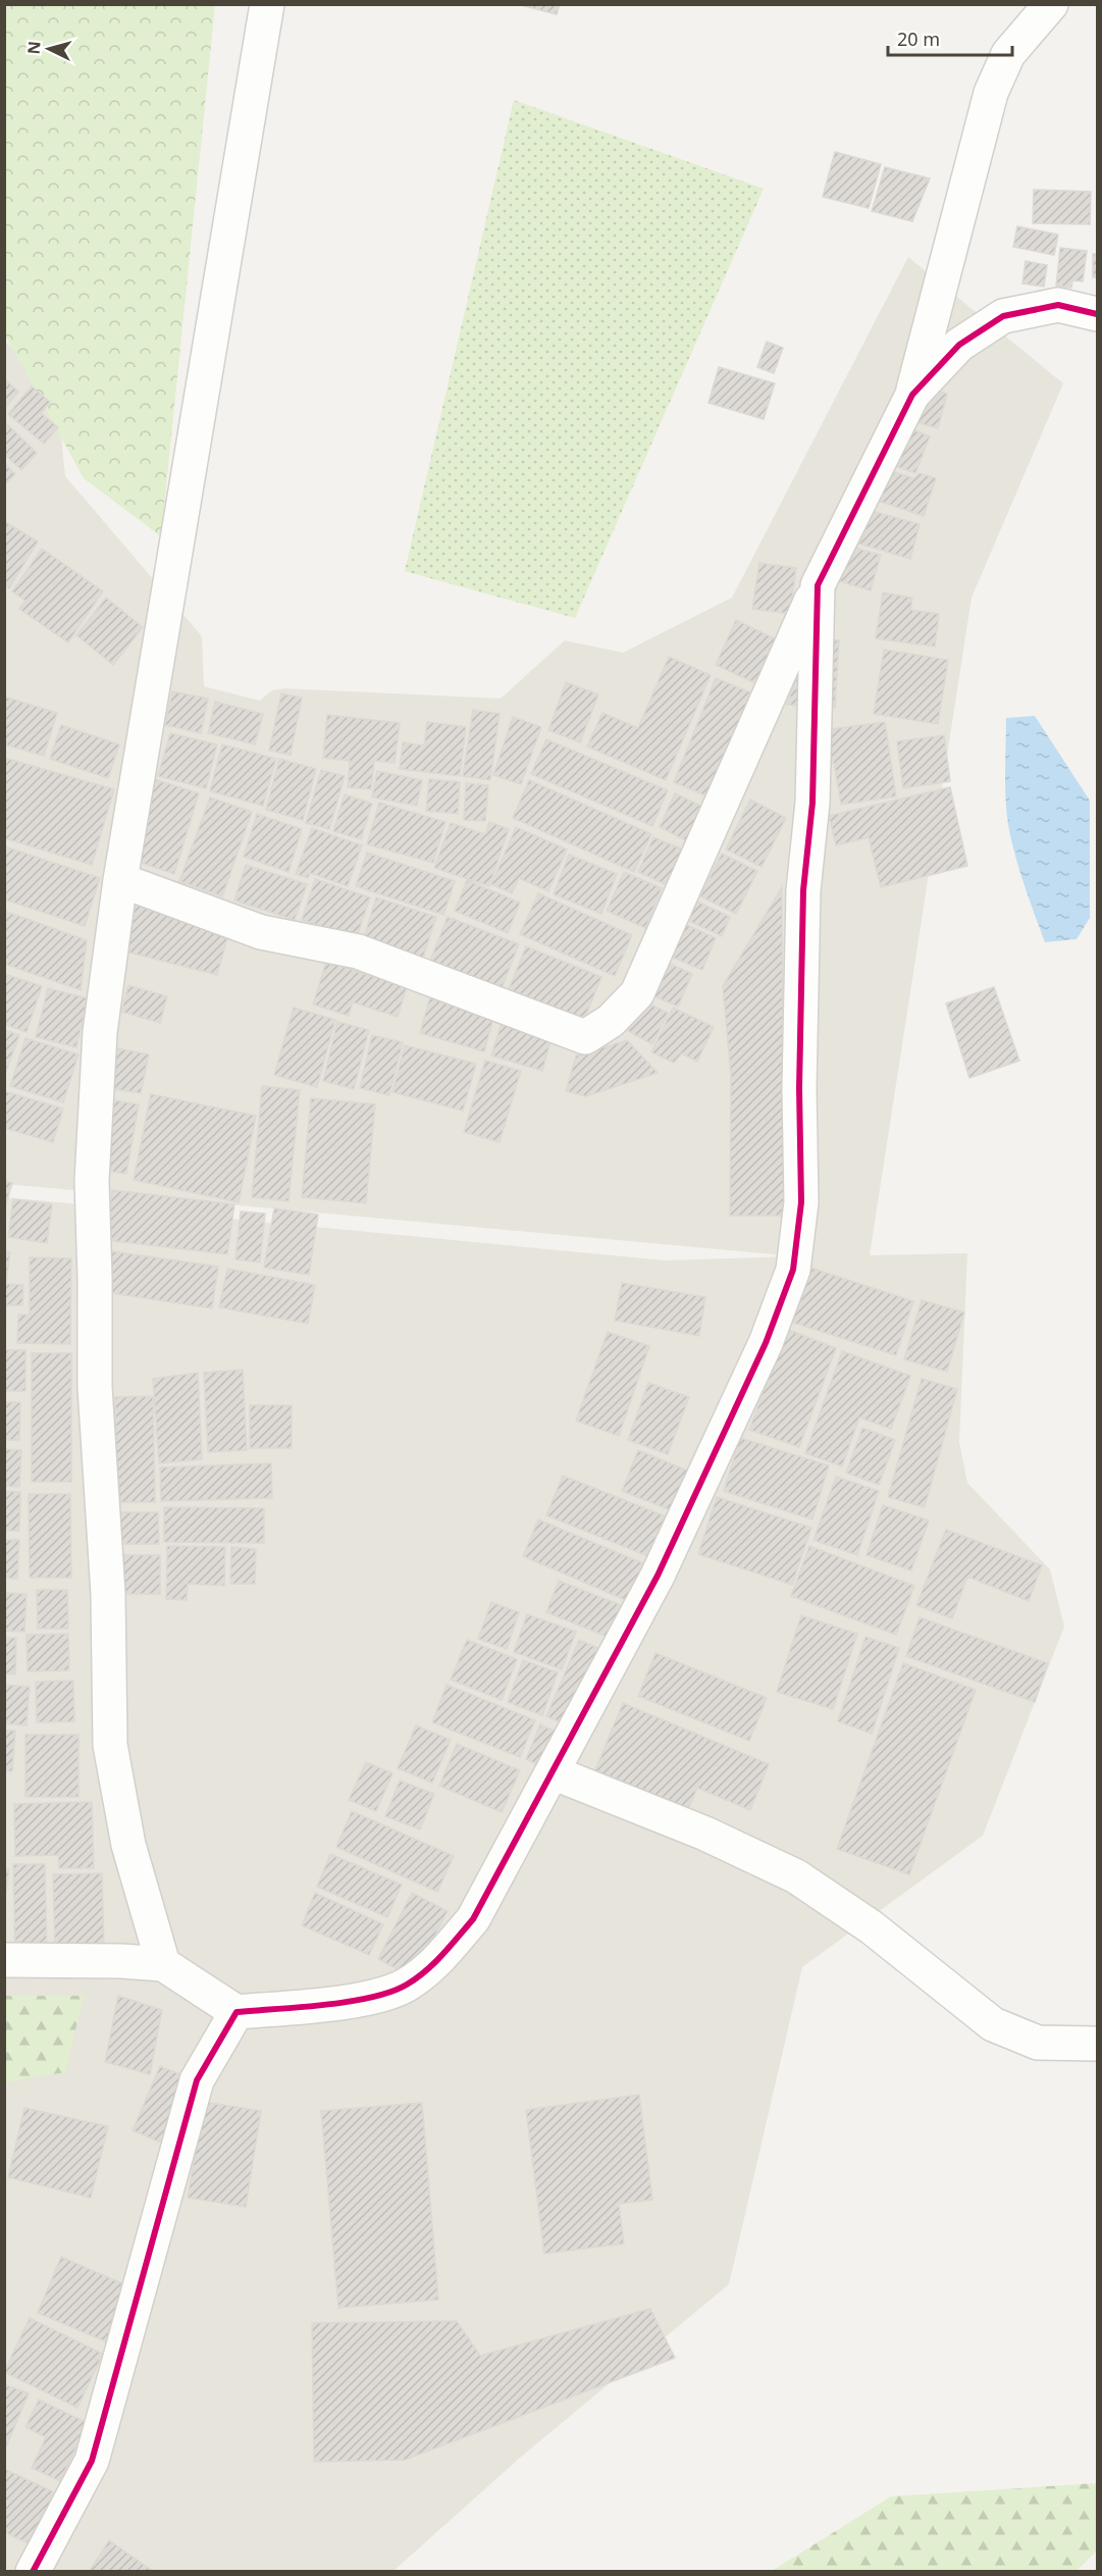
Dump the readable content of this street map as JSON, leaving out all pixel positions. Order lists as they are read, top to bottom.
{
  "scale_bar": "20 m",
  "north": "left"
}
